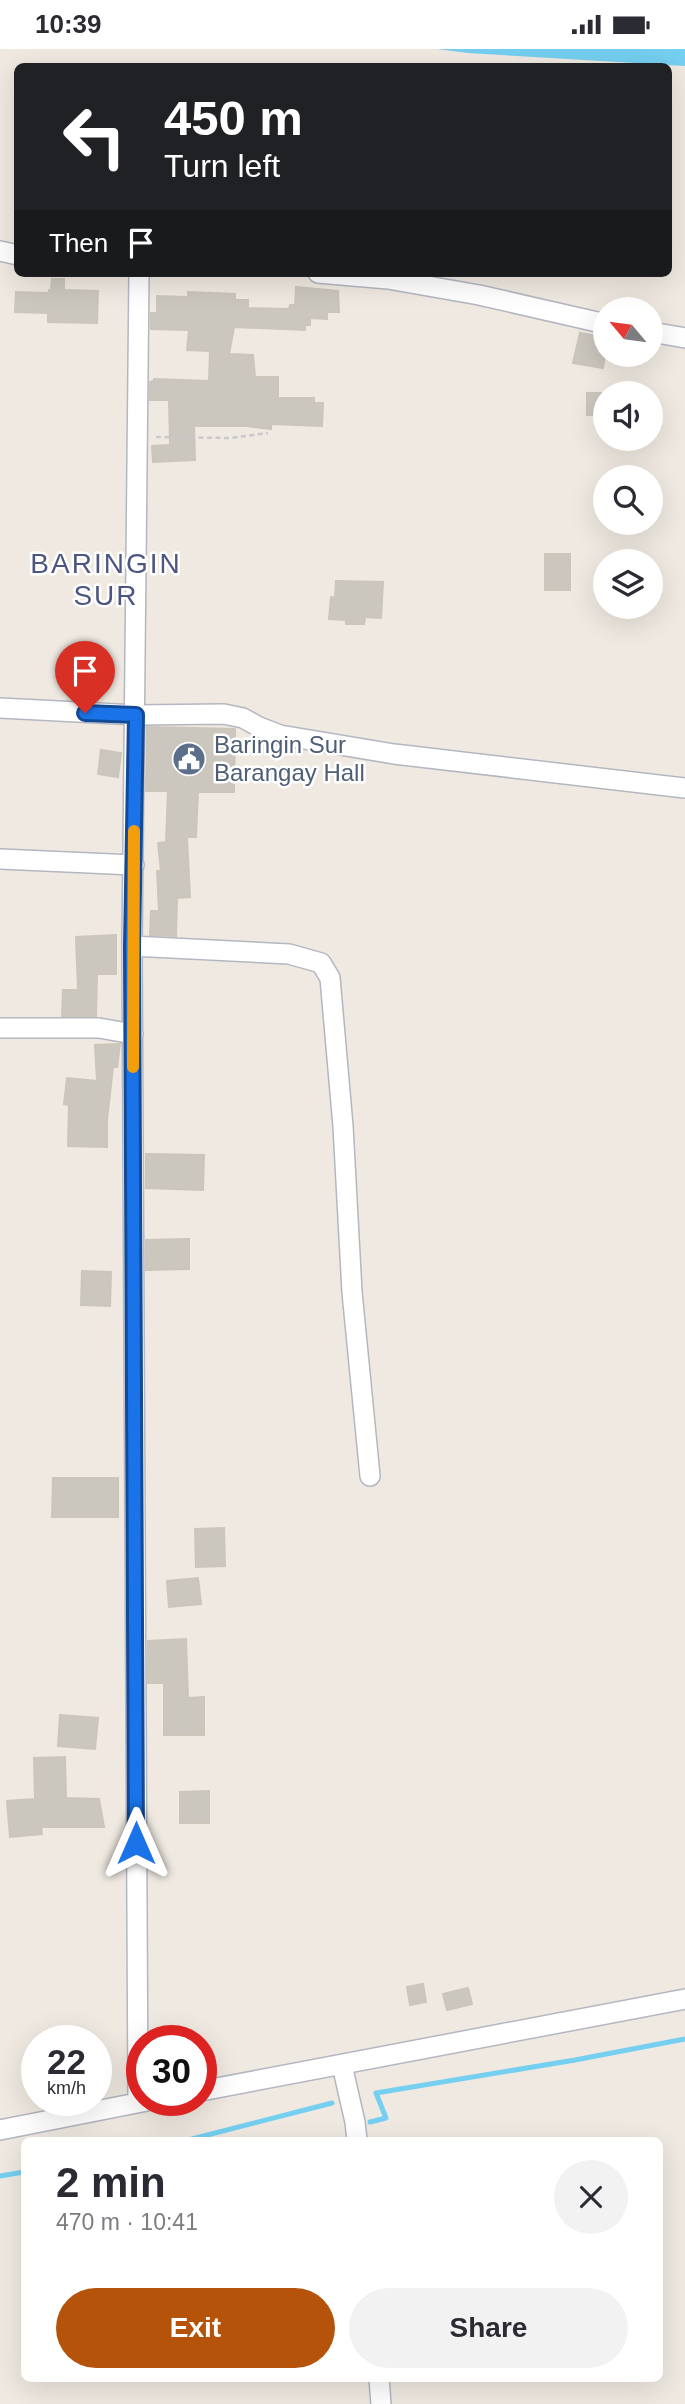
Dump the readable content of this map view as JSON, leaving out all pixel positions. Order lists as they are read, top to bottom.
{
  "districts": ["BARINGIN SUR"],
  "places": {
    "public building": ["Baringin Sur Barangay Hall"]
  },
  "north": "top left",
  "page": {
    "status": "10:39",
    "turn": ["450 m", "Turn left"],
    "then": "Then",
    "speed": "22 km/h",
    "limit": "30",
    "heading": ["2 min", "470 m · 10:41"],
    "buttons": ["Exit", "Share"]
  }
}
